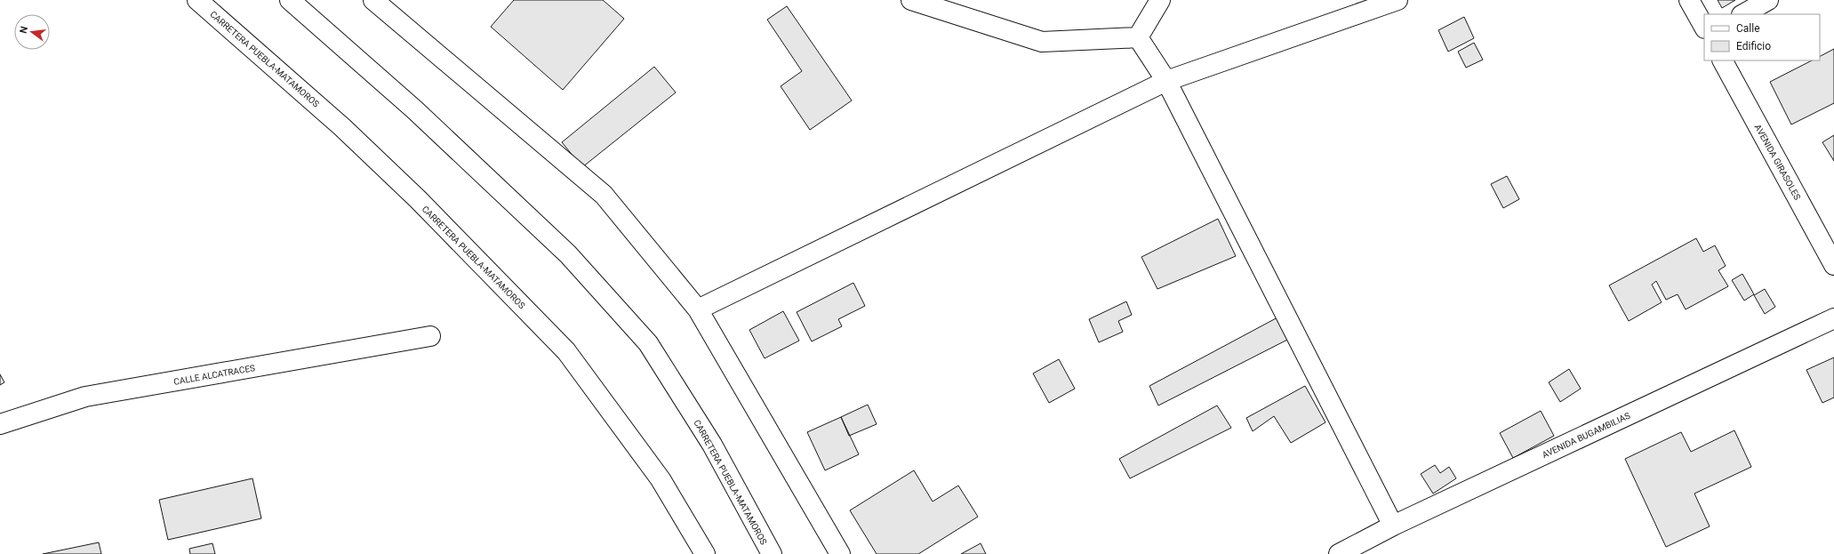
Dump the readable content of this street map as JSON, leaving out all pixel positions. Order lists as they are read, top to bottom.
{
  "streets": {
    "street": [
      "CARRETERA PUEBLA-MATAMOROS",
      "AVENIDA GIRASOLES",
      "CALLE ALCATRACES",
      "AVENIDA BUGAMBILIAS"
    ]
  },
  "legend": ["Calle", "Edificio"],
  "north": "left"
}
